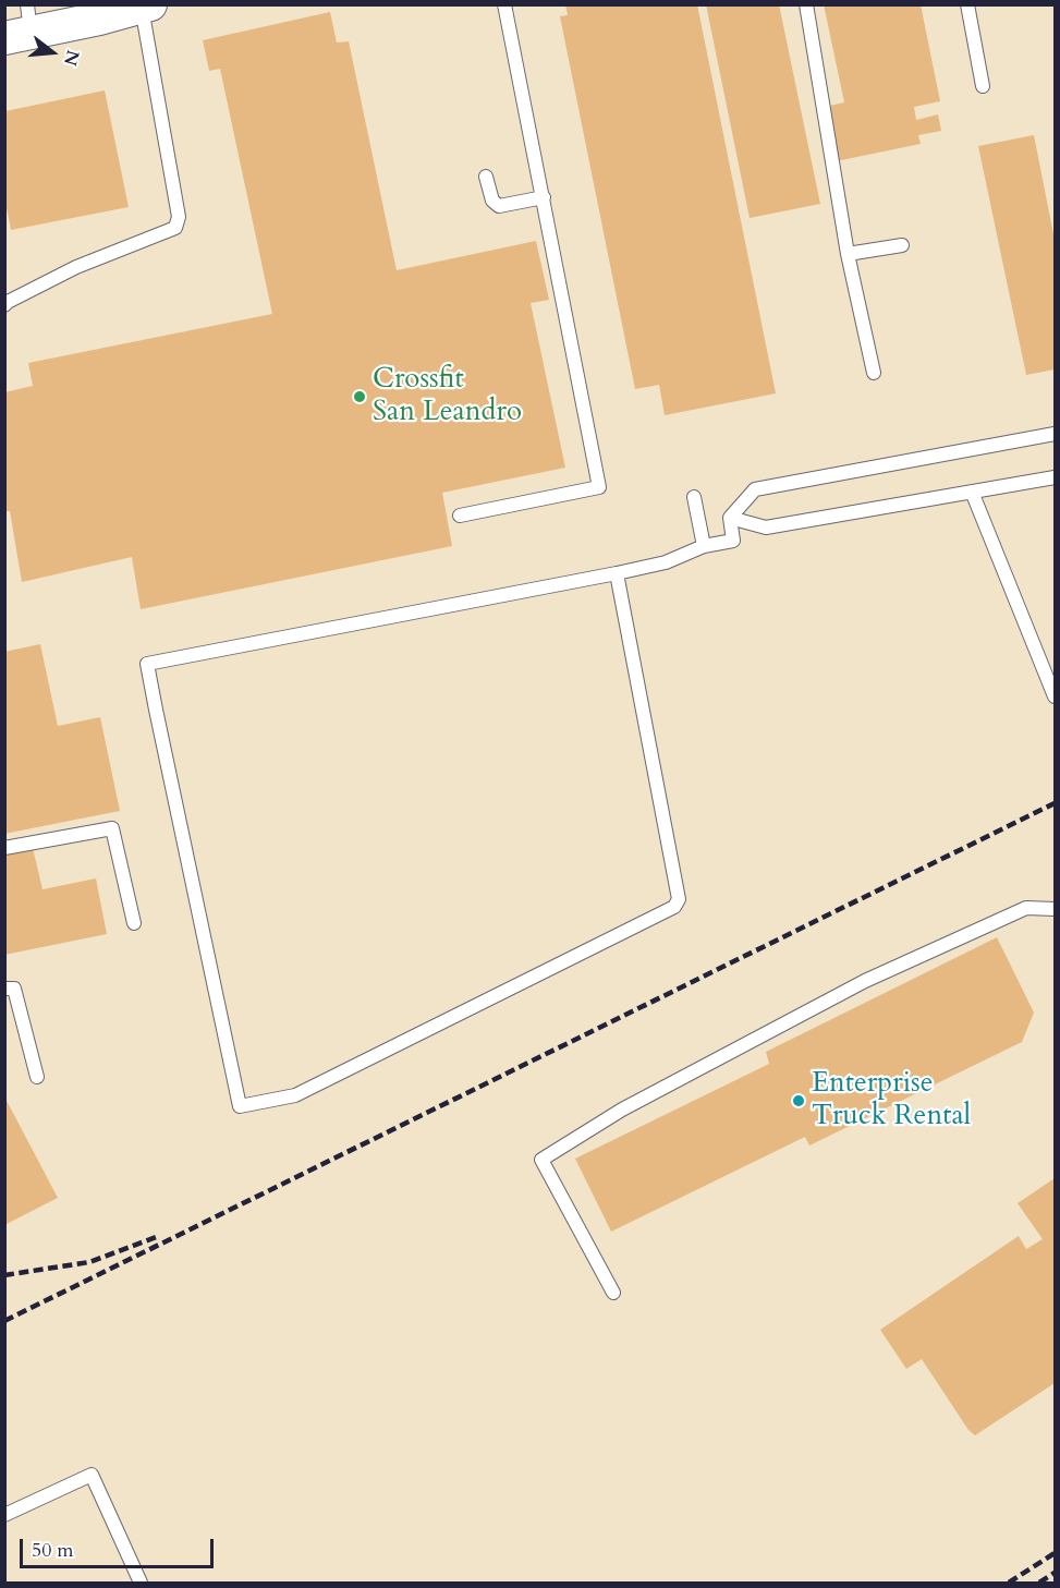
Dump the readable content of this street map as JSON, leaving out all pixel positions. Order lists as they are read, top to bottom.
{
  "places": ["Crossfit San Leandro", "Enterprise Truck Rental"],
  "scale_bar": "50 m",
  "north": "right"
}
